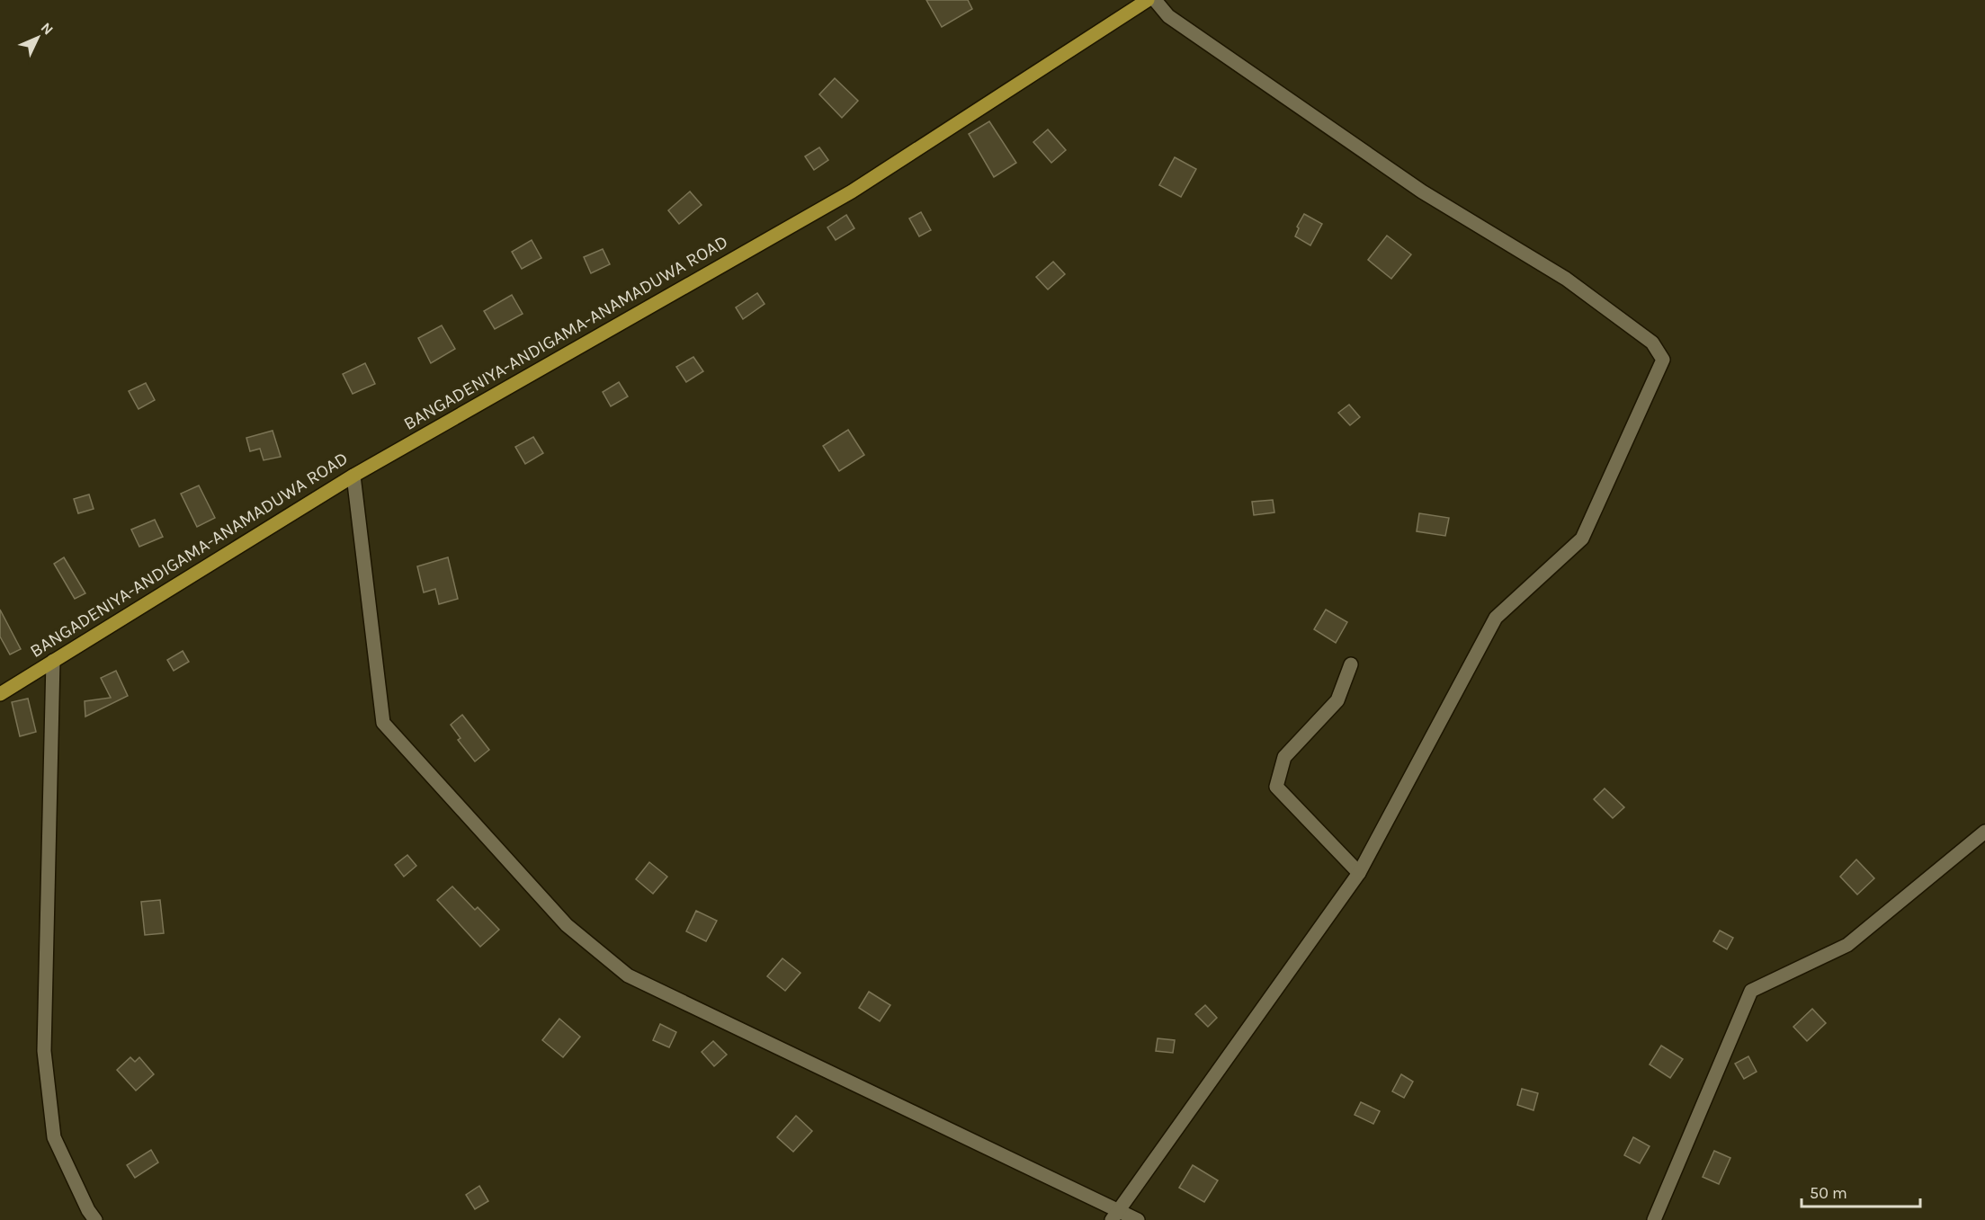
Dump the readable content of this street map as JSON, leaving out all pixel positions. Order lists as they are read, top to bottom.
{
  "streets": {
    "main road": ["BANGADENIYA-ANDIGAMA-ANAMADUWA ROAD"]
  },
  "scale_bar": "50 m",
  "north": "top right"
}
